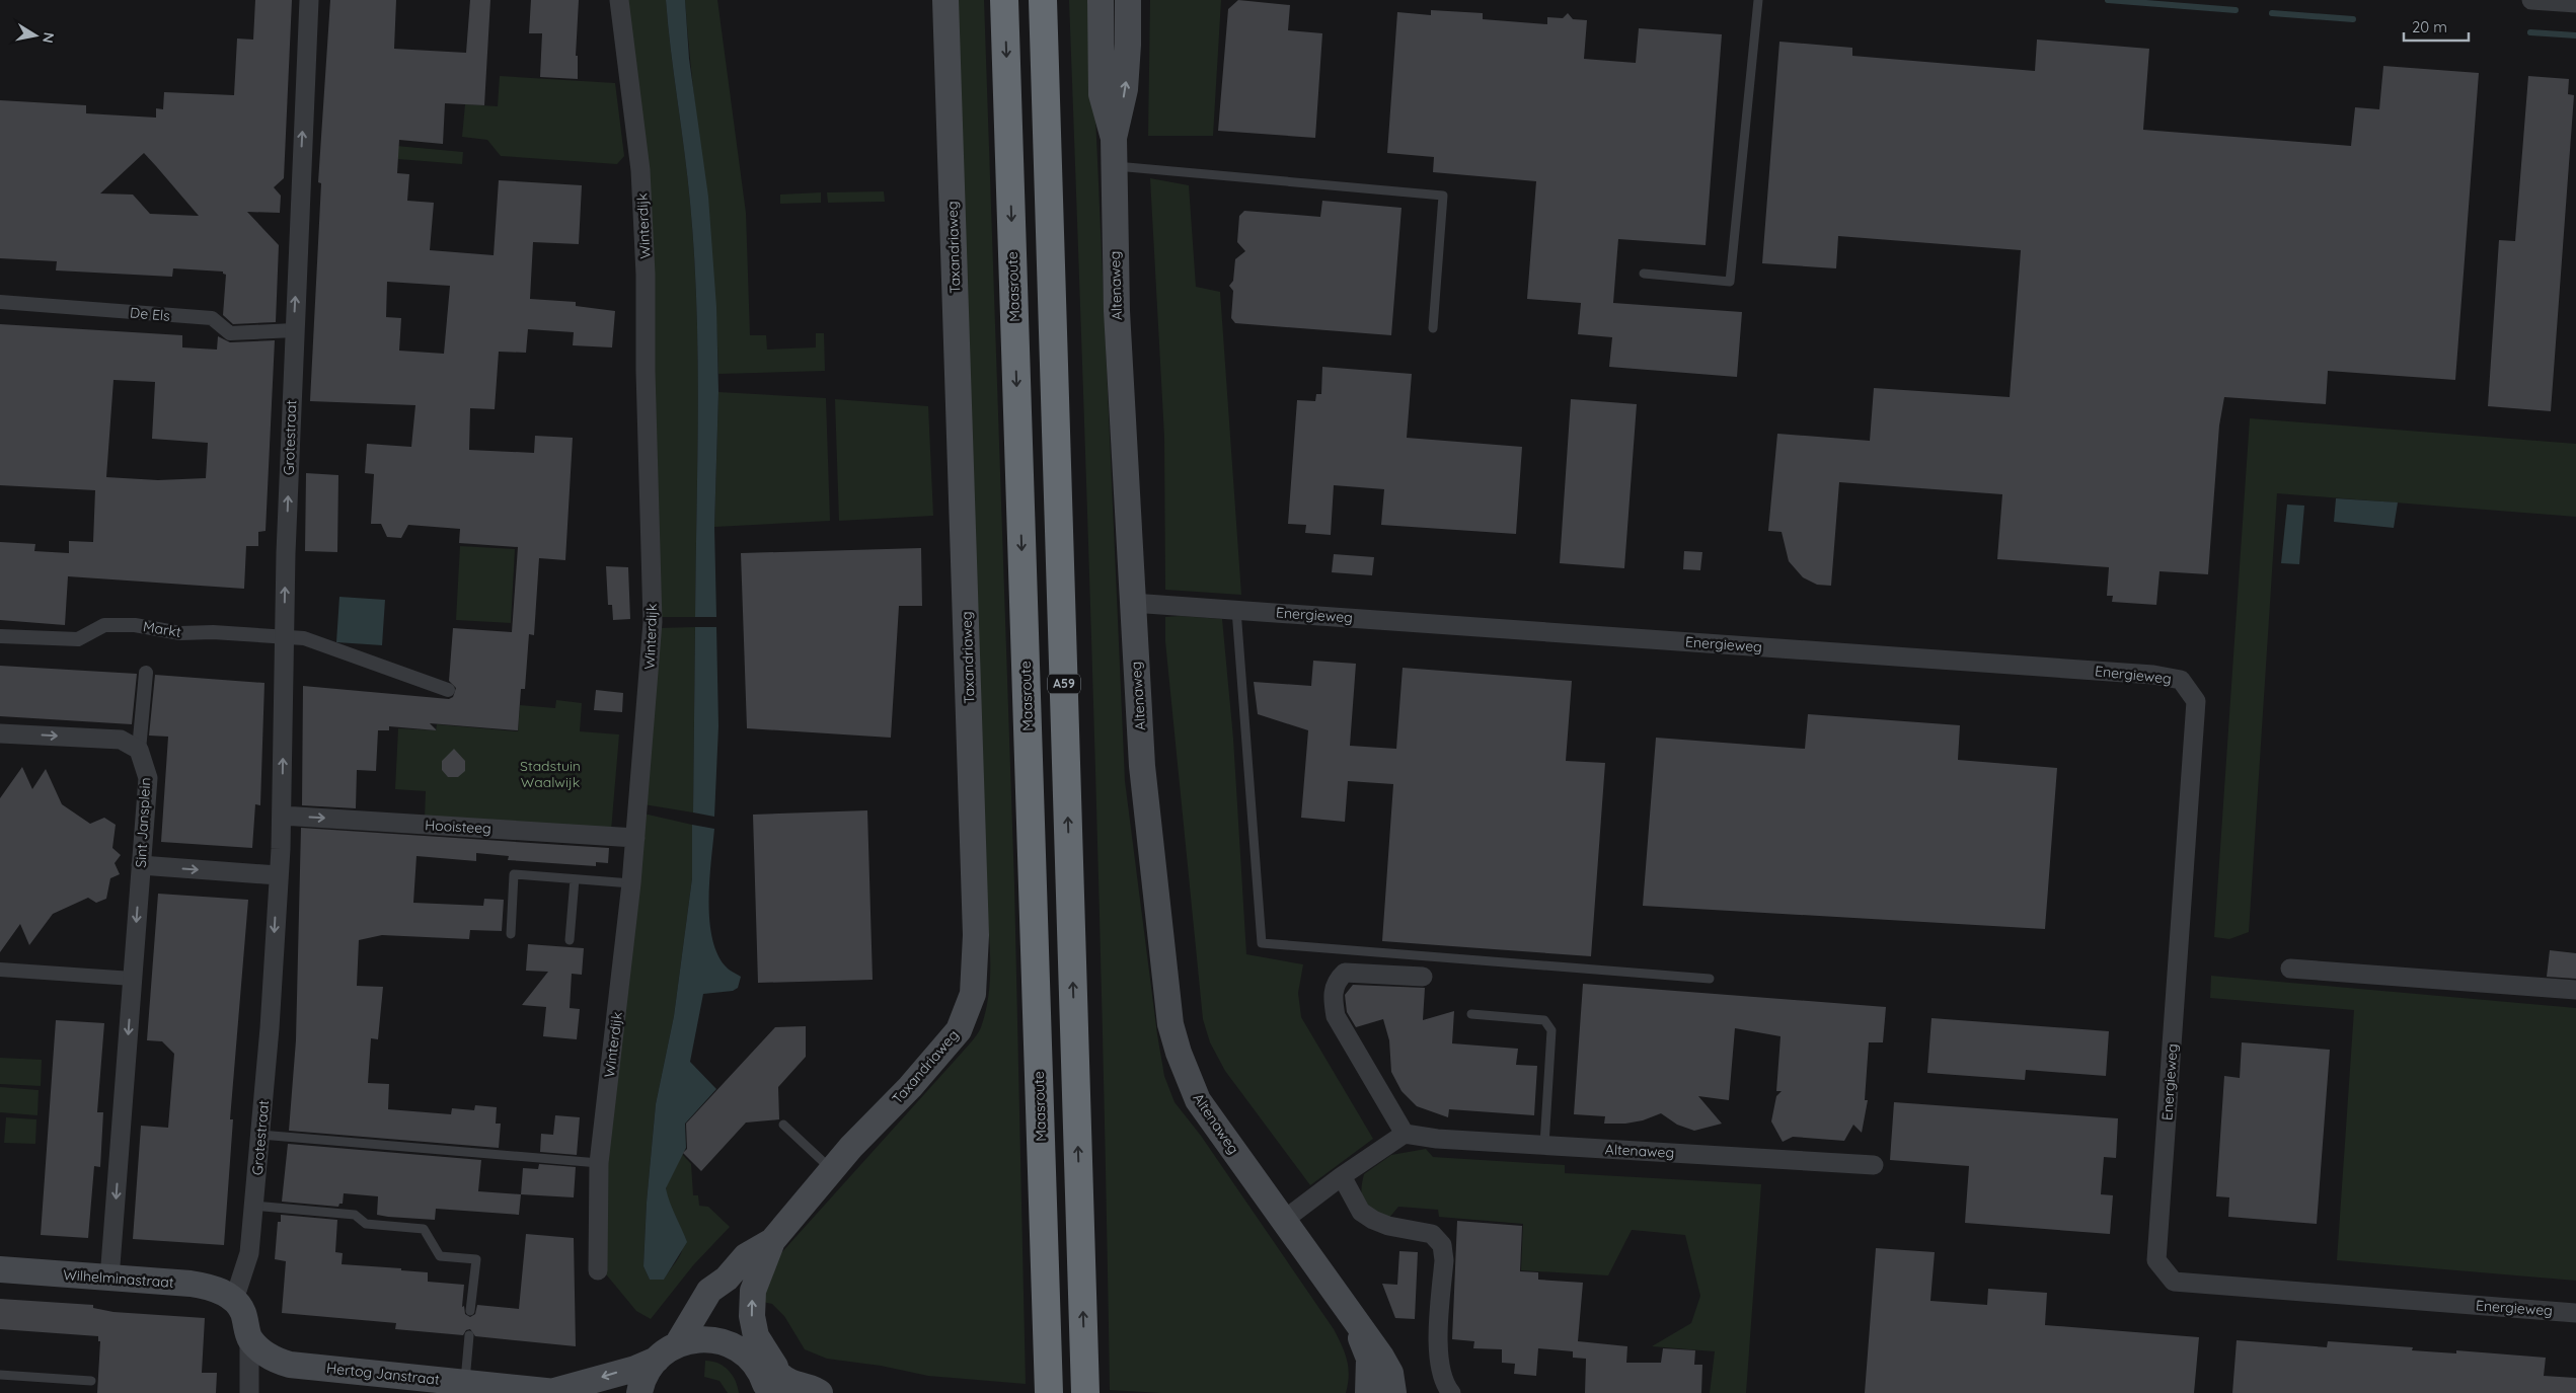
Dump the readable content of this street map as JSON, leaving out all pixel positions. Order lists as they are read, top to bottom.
{
  "streets": {
    "highway": ["Maasroute", "A59"],
    "main road": [
      "Taxandriaweg",
      "Altenaweg",
      "Wilhelminastraat",
      "Hertog Janstraat"
    ],
    "street": [
      "Winterdijk",
      "De Els",
      "Grotestraat",
      "Energieweg",
      "Markt",
      "Sint Jansplein",
      "Hooisteeg"
    ]
  },
  "crossings": [
    ["Winterdijk", "Hooisteeg"],
    ["Altenaweg", "Energieweg"],
    ["De Els", "Grotestraat"],
    ["Grotestraat", "Markt"],
    ["Grotestraat", "Hooisteeg"],
    ["Grotestraat", "Wilhelminastraat"],
    ["Sint Jansplein", "Wilhelminastraat"]
  ],
  "one_way": ["Sint Jansplein", "Hooisteeg"],
  "parks": ["Stadstuin Waalwijk"],
  "scale_bar": "20 m",
  "north": "right"
}
